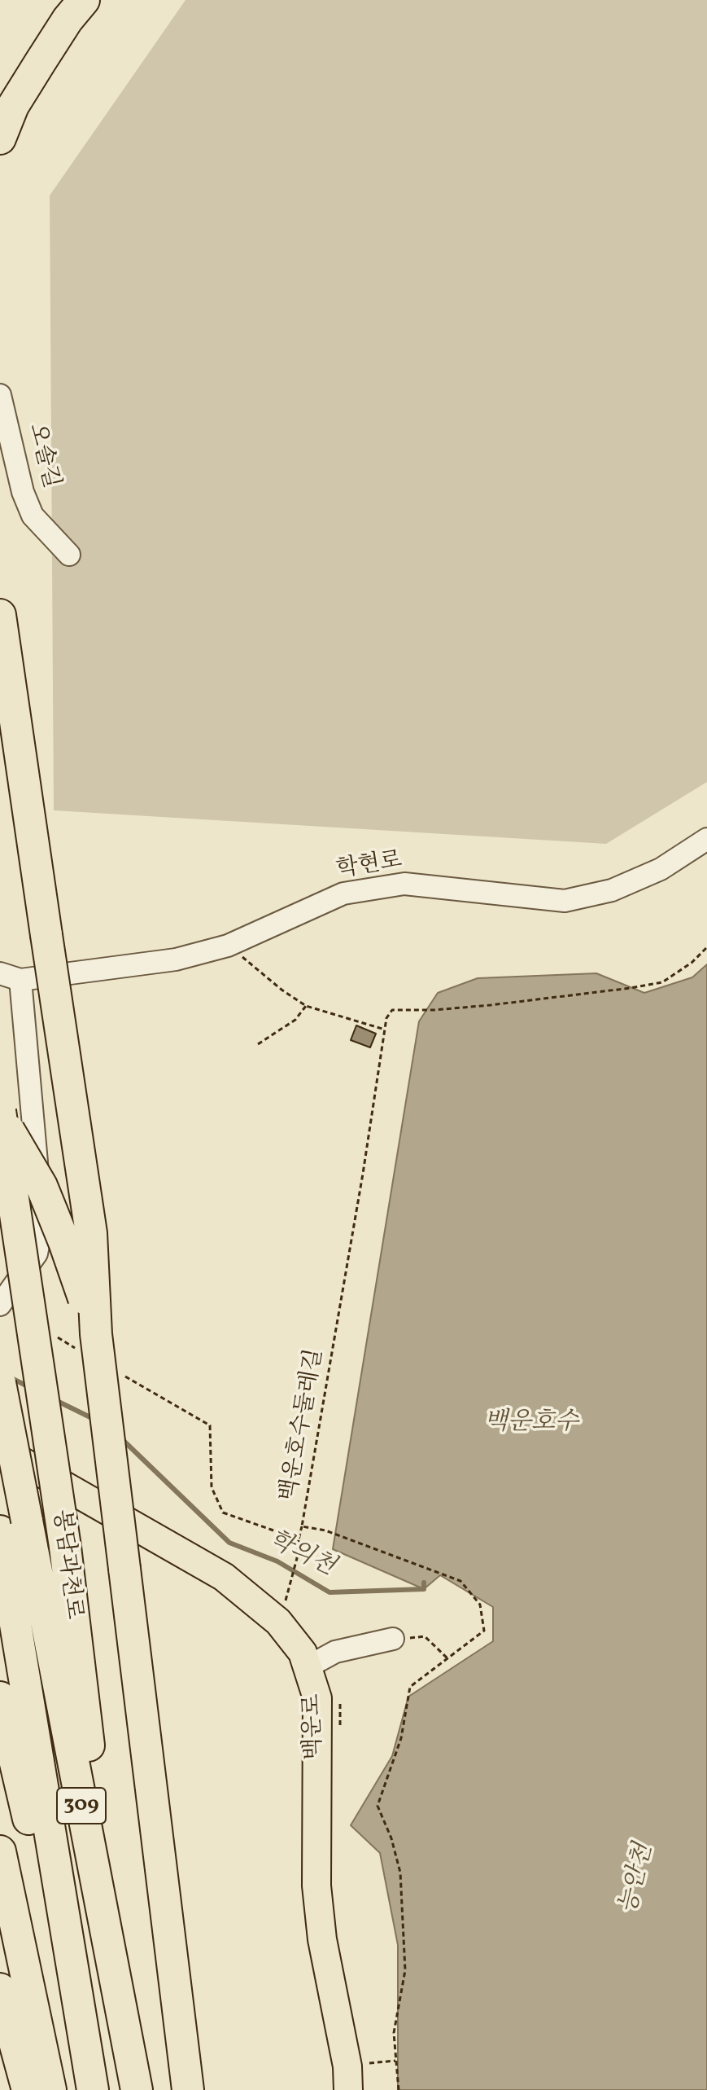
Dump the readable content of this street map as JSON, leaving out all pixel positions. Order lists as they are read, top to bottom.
{
  "streets": {
    "highway": ["봉담과천로", "309"],
    "main road": ["백운로"],
    "street": ["오솔길", "학현로"],
    "path": ["백운호수둘레길"]
  },
  "water": ["백운호수", "학의천", "능안천"]
}
